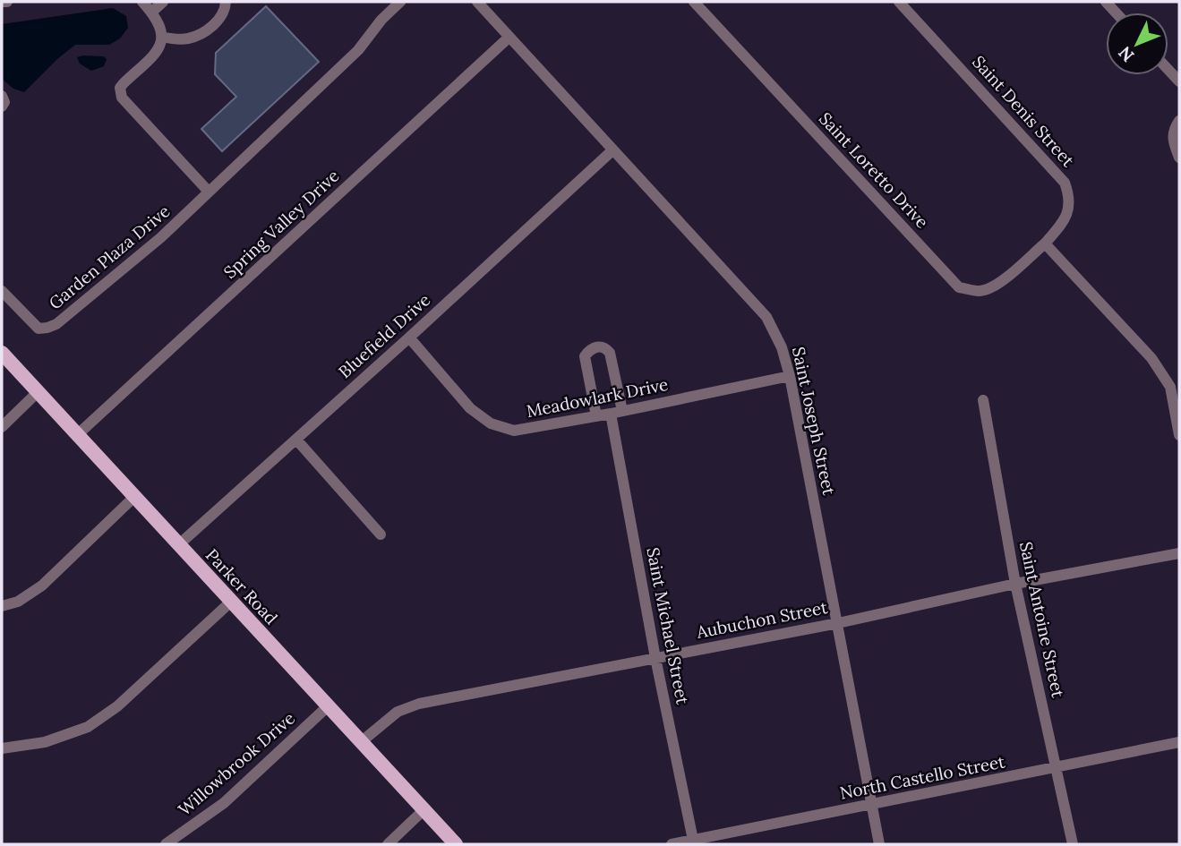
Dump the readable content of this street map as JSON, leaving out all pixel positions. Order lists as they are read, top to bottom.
{
  "streets": {
    "main road": ["Parker Road"],
    "street": [
      "Saint Denis Street",
      "Saint Loretto Drive",
      "Spring Valley Drive",
      "Garden Plaza Drive",
      "Bluefield Drive",
      "Meadowlark Drive",
      "Saint Joseph Street",
      "Aubuchon Street",
      "Saint Antoine Street",
      "Saint Michael Street",
      "Willowbrook Drive",
      "North Castello Street"
    ]
  },
  "crossings": [
    ["Saint Denis Street", "Saint Loretto Drive"],
    ["Spring Valley Drive", "Saint Joseph Street"],
    ["Spring Valley Drive", "Parker Road"],
    ["Bluefield Drive", "Meadowlark Drive"],
    ["Bluefield Drive", "Saint Joseph Street"],
    ["Bluefield Drive", "Parker Road"],
    ["Meadowlark Drive", "Saint Joseph Street"],
    ["Meadowlark Drive", "Saint Michael Street"],
    ["Saint Joseph Street", "Aubuchon Street"],
    ["Saint Joseph Street", "North Castello Street"],
    ["Parker Road", "Aubuchon Street"],
    ["Parker Road", "Willowbrook Drive"],
    ["Aubuchon Street", "Saint Antoine Street"],
    ["Aubuchon Street", "Saint Michael Street"],
    ["Saint Antoine Street", "North Castello Street"],
    ["Saint Michael Street", "North Castello Street"]
  ],
  "north": "bottom left"
}
